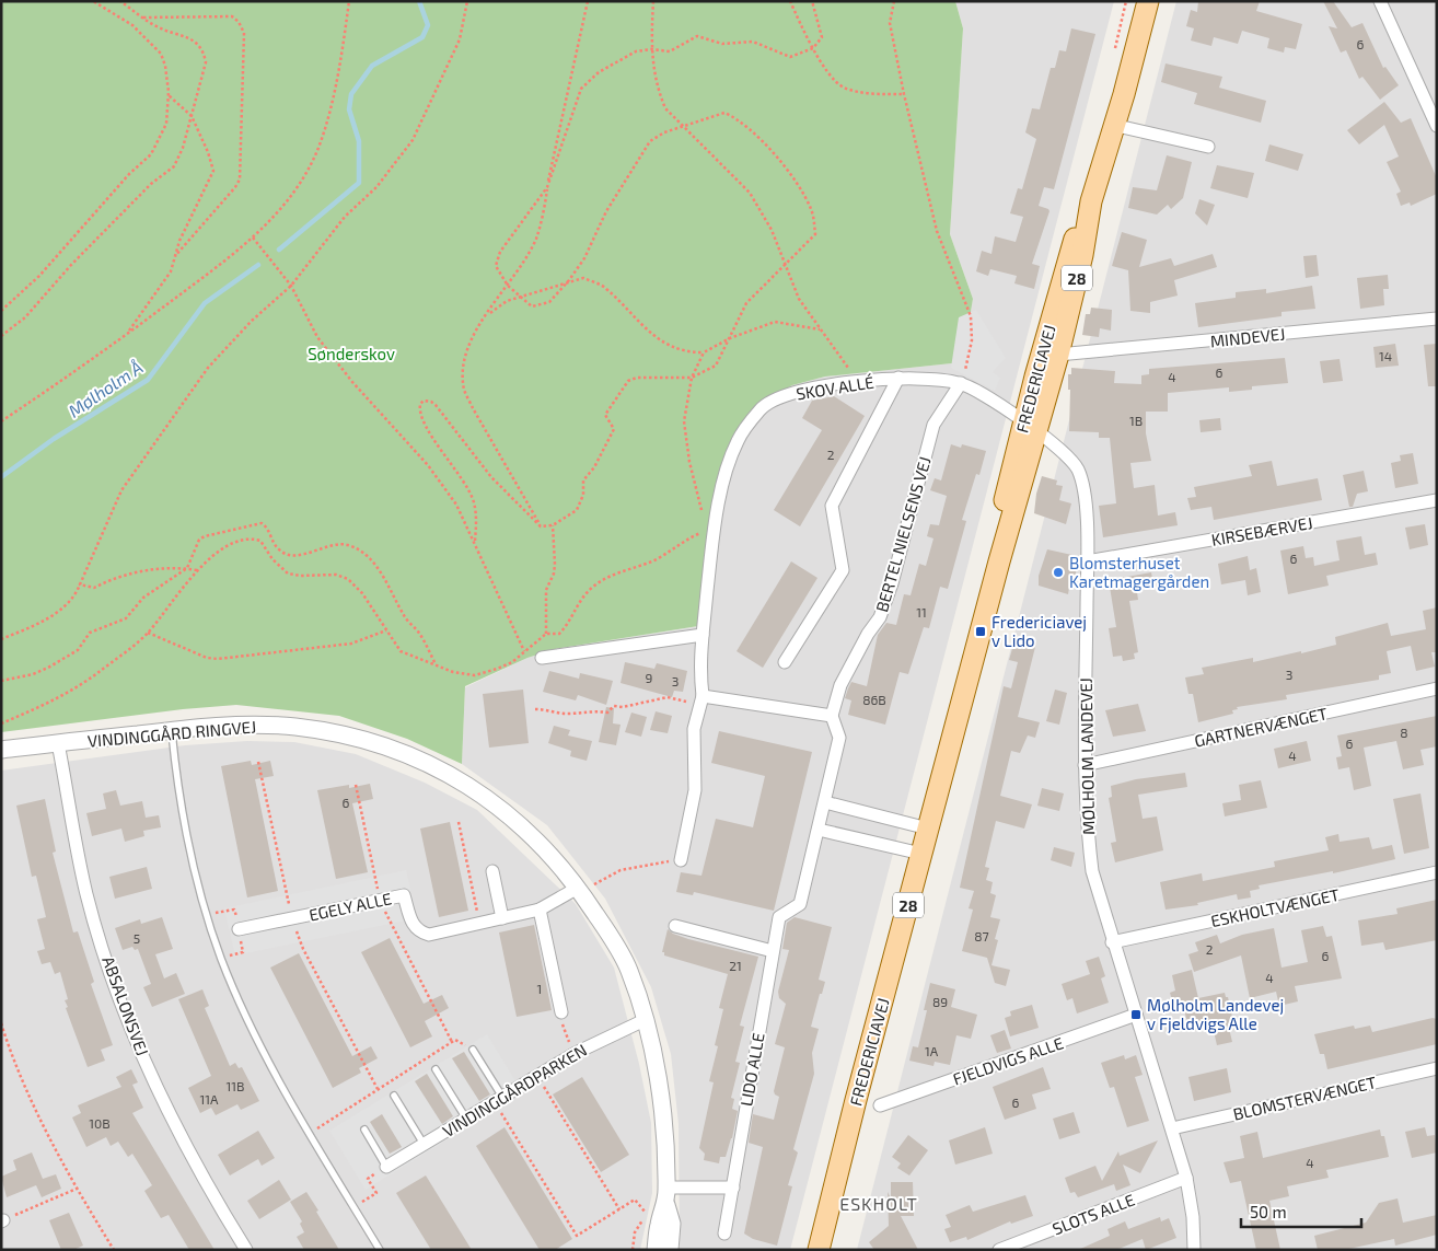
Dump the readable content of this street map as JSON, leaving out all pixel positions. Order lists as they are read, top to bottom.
{
  "streets": {
    "main road": ["28", "FREDERICIAVEJ"],
    "street": [
      "MINDEVEJ",
      "SKOV ALLÉ",
      "KIRSEBÆRVEJ",
      "BERTEL NIELSENS VEJ",
      "GARTNERVÆNGET",
      "VINDINGGÅRD RINGVEJ",
      "MØLHOLM LANDEVEJ",
      "EGELY ALLE",
      "ESKHOLTVÆNGET",
      "ABSALONSVEJ",
      "FJELDVIGS ALLE",
      "LIDO ALLE",
      "VINDINGGÅRDPARKEN",
      "BLOMSTERVÆNGET",
      "SLOTS ALLE"
    ]
  },
  "crossings": [
    ["MINDEVEJ", "FREDERICIAVEJ"],
    ["FREDERICIAVEJ", "SKOV ALLÉ"],
    ["FREDERICIAVEJ", "MØLHOLM LANDEVEJ"],
    ["SKOV ALLÉ", "BERTEL NIELSENS VEJ"],
    ["SKOV ALLÉ", "MØLHOLM LANDEVEJ"],
    ["KIRSEBÆRVEJ", "MØLHOLM LANDEVEJ"],
    ["GARTNERVÆNGET", "MØLHOLM LANDEVEJ"],
    ["VINDINGGÅRD RINGVEJ", "EGELY ALLE"],
    ["VINDINGGÅRD RINGVEJ", "ABSALONSVEJ"],
    ["VINDINGGÅRD RINGVEJ", "VINDINGGÅRDPARKEN"],
    ["MØLHOLM LANDEVEJ", "ESKHOLTVÆNGET"],
    ["MØLHOLM LANDEVEJ", "FJELDVIGS ALLE"],
    ["MØLHOLM LANDEVEJ", "BLOMSTERVÆNGET"],
    ["MØLHOLM LANDEVEJ", "SLOTS ALLE"]
  ],
  "districts": ["ESKHOLT"],
  "water": ["Mølholm Å"],
  "parks": ["Sønderskov"],
  "places": {
    "other": ["Blomsterhuset Karetmagergården"],
    "transit": ["Fredericiavej v Lido", "Mølholm Landevej v Fjeldvigs Alle"]
  },
  "house_numbers": [
    "6",
    "14",
    "6",
    "4",
    "1B",
    "2",
    "6",
    "11",
    "3",
    "9",
    "3",
    "86B",
    "8",
    "6",
    "4",
    "6",
    "87",
    "5",
    "2",
    "6",
    "21",
    "4",
    "1",
    "89",
    "1A",
    "11B",
    "11A",
    "6",
    "10B",
    "4"
  ],
  "scale_bar": "50 m"
}
